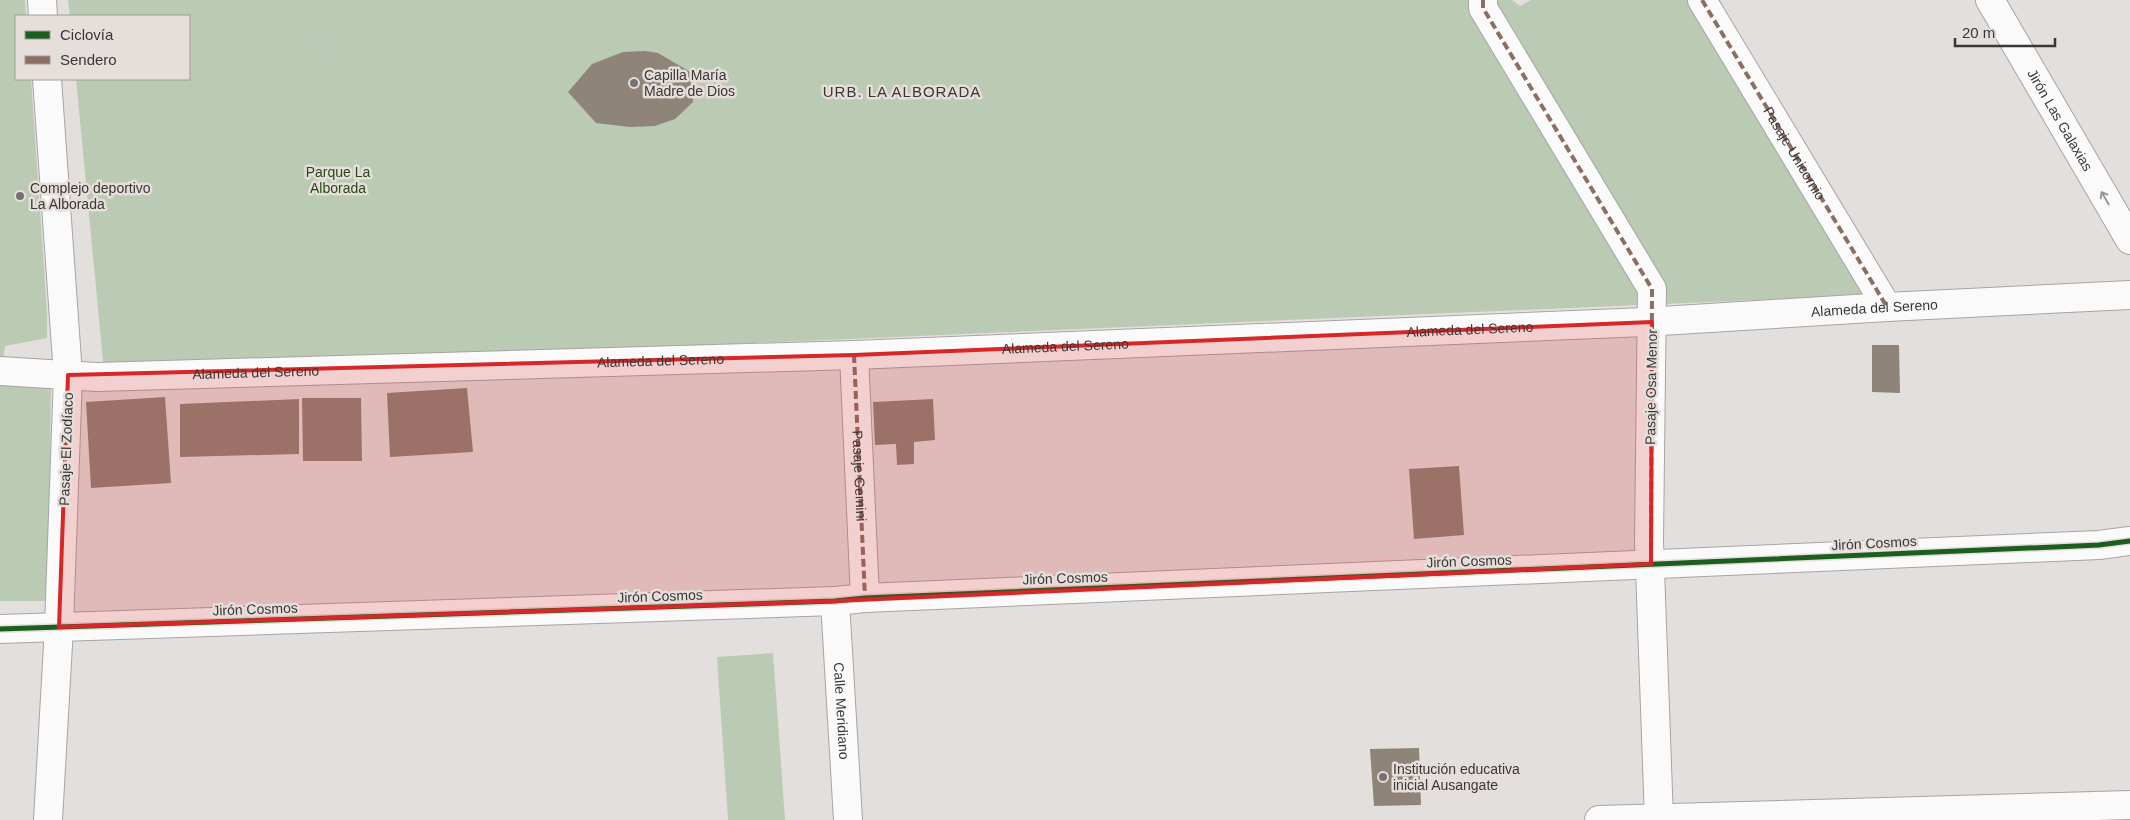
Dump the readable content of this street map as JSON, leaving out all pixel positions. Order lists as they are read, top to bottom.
{
  "streets": {
    "street": [
      "Jirón Las Galaxias",
      "Pasaje Unicornio",
      "Alameda del Sereno",
      "Pasaje Osa Menor",
      "Pasaje El Zodíaco",
      "Pasaje Gemini",
      "Jirón Cosmos",
      "Calle Meridiano"
    ]
  },
  "crossings": [
    ["Pasaje Unicornio", "Alameda del Sereno"],
    ["Alameda del Sereno", "Pasaje Osa Menor"],
    ["Alameda del Sereno", "Pasaje El Zodíaco"],
    ["Alameda del Sereno", "Pasaje Gemini"],
    ["Pasaje Osa Menor", "Jirón Cosmos"],
    ["Pasaje El Zodíaco", "Jirón Cosmos"],
    ["Pasaje Gemini", "Jirón Cosmos"],
    ["Jirón Cosmos", "Calle Meridiano"]
  ],
  "one_way": ["Jirón Las Galaxias"],
  "districts": ["URB. LA ALBORADA"],
  "parks": ["Parque La Alborada"],
  "places": ["Capilla María Madre de Dios", "Complejo deportivo La Alborada", "Institución educativa inicial Ausangate"],
  "legend": ["Ciclovía", "Sendero"],
  "scale_bar": "20 m"
}
